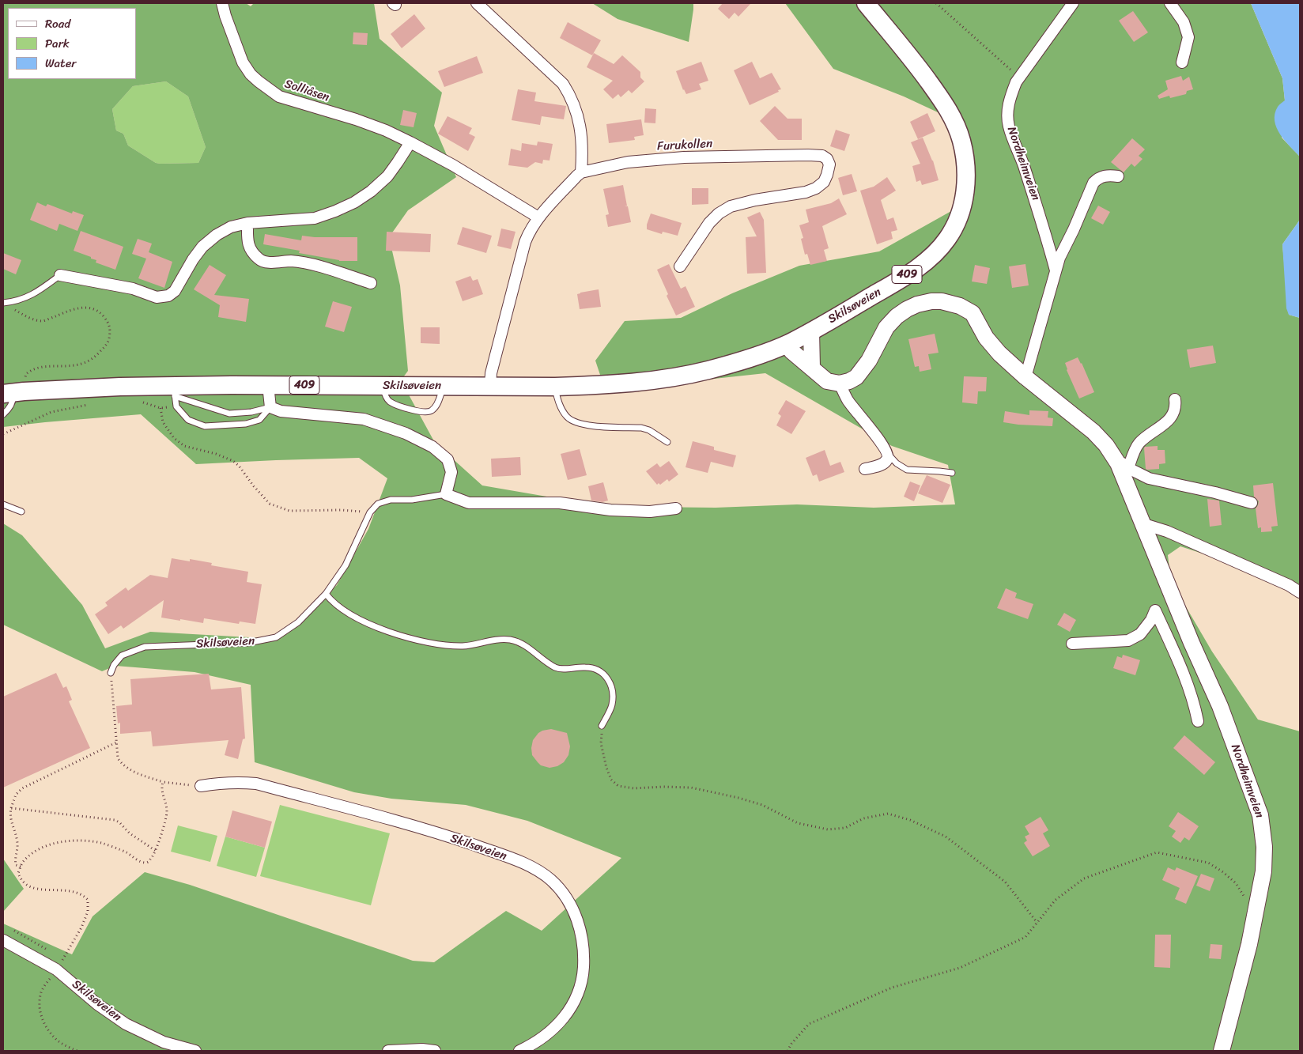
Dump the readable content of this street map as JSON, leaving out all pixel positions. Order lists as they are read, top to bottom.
{
  "streets": {
    "main road": ["Nordheimveien", "409", "Skilsøveien"],
    "street": ["Solliåsen", "Furukollen"]
  },
  "legend": ["Road", "Park", "Water"]
}
